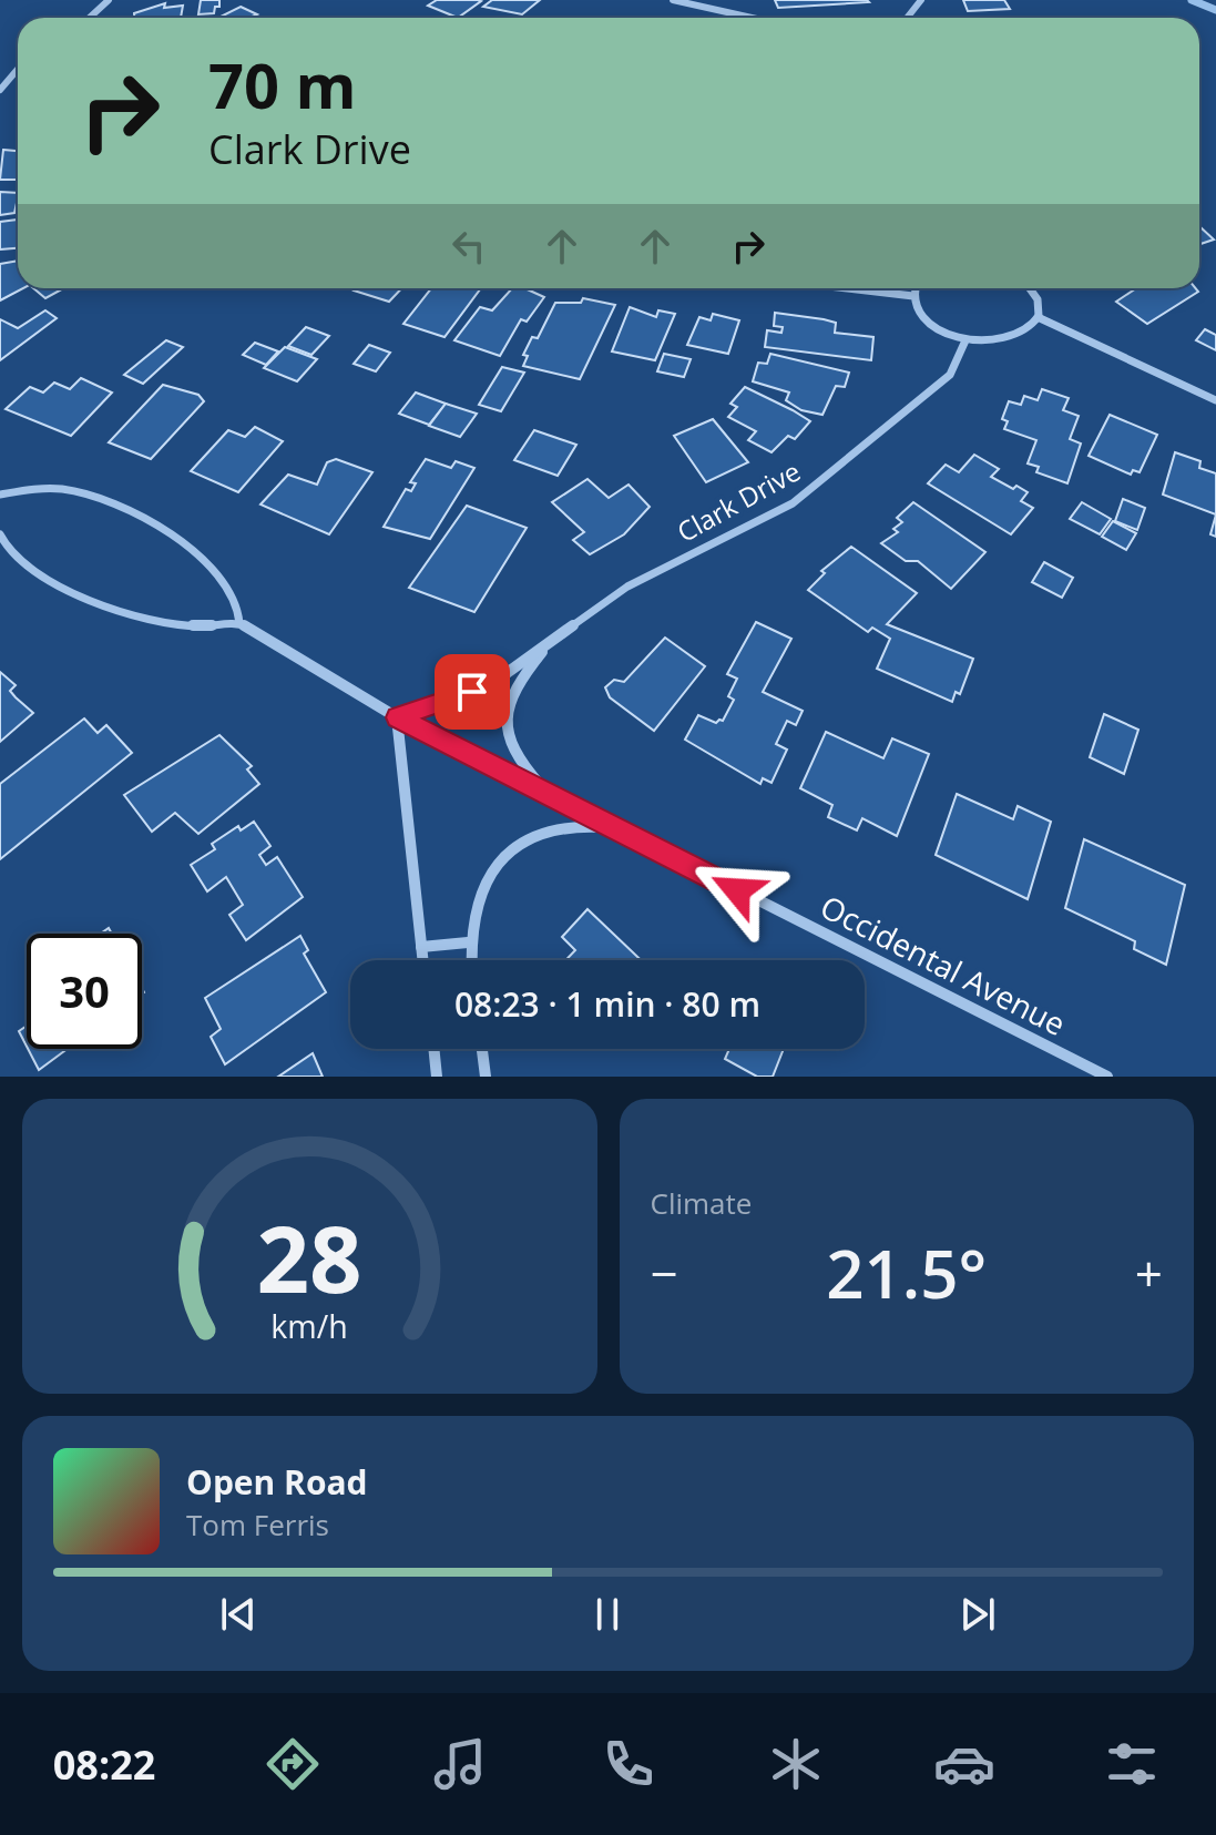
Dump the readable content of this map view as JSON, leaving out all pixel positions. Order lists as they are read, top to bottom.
{
  "streets": {
    "street": ["Clark Drive", "Occidental Avenue"]
  },
  "crossings": [
    ["Clark Drive", "Occidental Avenue"]
  ],
  "page": {
    "turn": ["70 m", "Clark Drive"],
    "limit": "30",
    "trip": "08:23 · 1 min · 80 m",
    "tile": "Climate",
    "heat": ["−", "21.5°", "+"],
    "song": ["Open Road", "Tom Ferris"],
    "tabs": "08:22",
    "gauge": ["28", "km/h"]
  }
}
